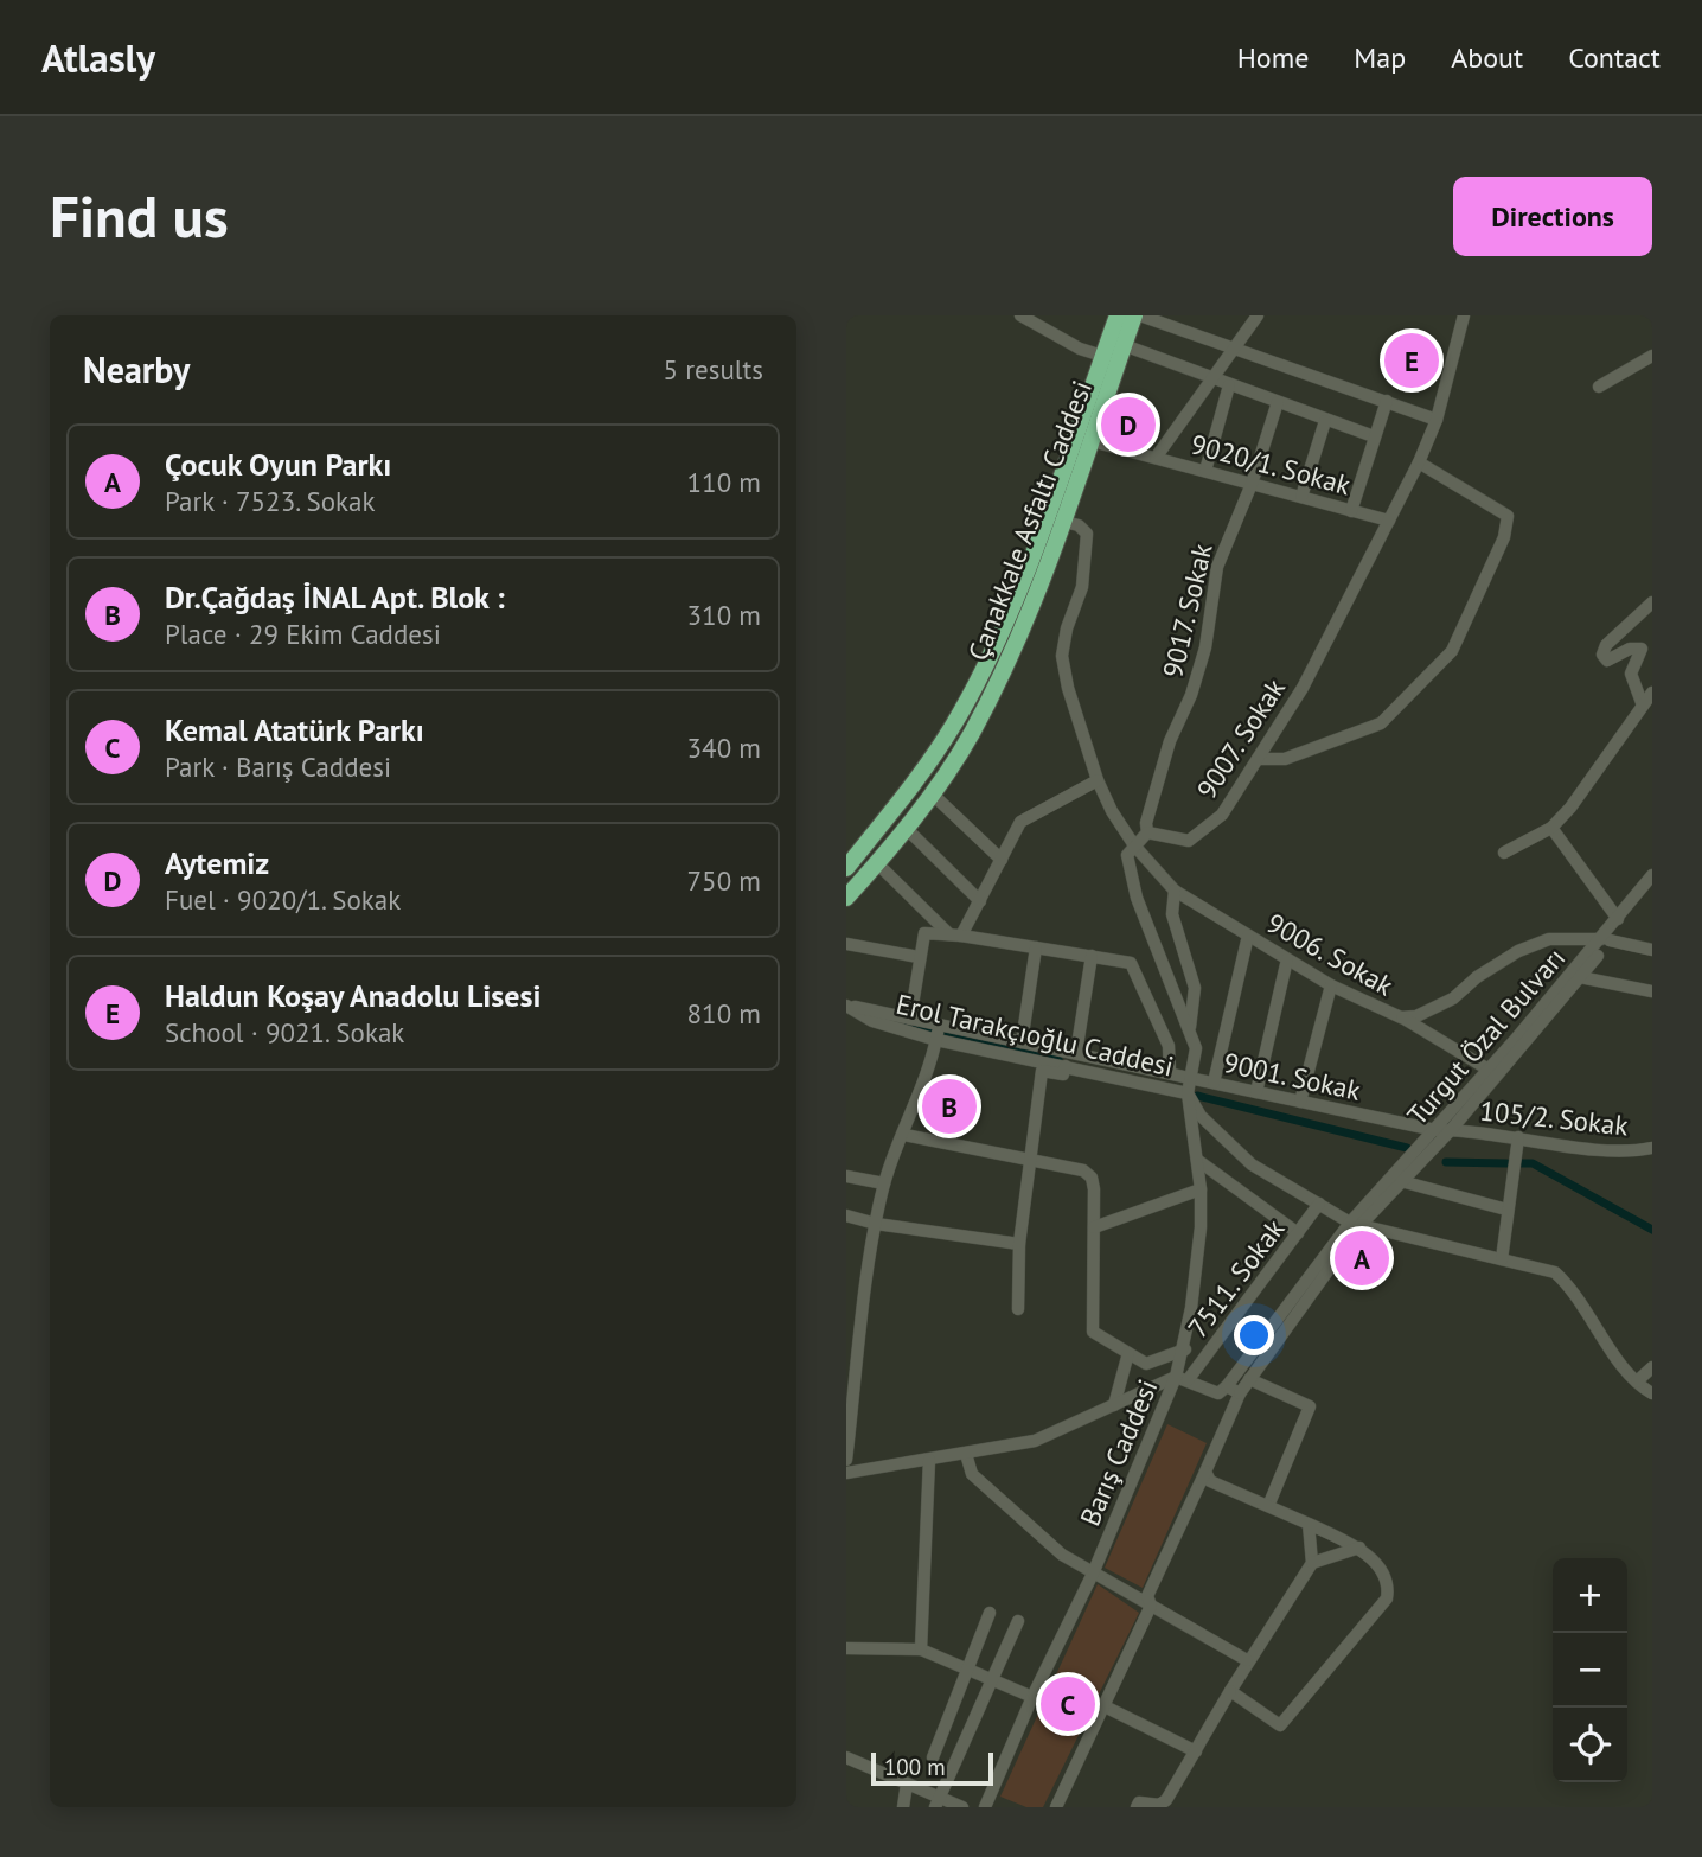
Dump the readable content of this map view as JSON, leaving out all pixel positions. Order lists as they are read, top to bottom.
{
  "streets": {
    "highway": ["Çanakkale Asfaltı Caddesi"],
    "street": [
      "9020/1. Sokak",
      "9017. Sokak",
      "9007. Sokak",
      "9006. Sokak",
      "Erol Tarakçıoğlu Caddesi",
      "Turgut Özal Bulvarı",
      "9001. Sokak",
      "105/2. Sokak",
      "7511. Sokak",
      "Barış Caddesi"
    ]
  },
  "crossings": [
    ["9020/1. Sokak", "Çanakkale Asfaltı Caddesi"],
    ["9020/1. Sokak", "9017. Sokak"],
    ["9020/1. Sokak", "9007. Sokak"],
    ["Çanakkale Asfaltı Caddesi", "9006. Sokak"],
    ["9017. Sokak", "9007. Sokak"],
    ["9006. Sokak", "Turgut Özal Bulvarı"],
    ["Erol Tarakçıoğlu Caddesi", "Turgut Özal Bulvarı"],
    ["Erol Tarakçıoğlu Caddesi", "9001. Sokak"],
    ["Erol Tarakçıoğlu Caddesi", "7511. Sokak"],
    ["Erol Tarakçıoğlu Caddesi", "Barış Caddesi"],
    ["Turgut Özal Bulvarı", "9001. Sokak"],
    ["Turgut Özal Bulvarı", "105/2. Sokak"],
    ["9001. Sokak", "105/2. Sokak"],
    ["7511. Sokak", "Barış Caddesi"]
  ],
  "scale_bar": "100 m",
  "page": {
    "header": "Atlasly",
    "nav": [
      "Home",
      "Map",
      "About",
      "Contact"
    ],
    "buttons": "Directions",
    "title": "Find us",
    "heading": ["Nearby", "5 results"],
    "pins": [
      "E",
      "D",
      "B",
      "A",
      "C"
    ],
    "list": [
      {
        "mark": "A",
        "name": "Çocuk Oyun Parkı",
        "note": "Park · 7523. Sokak",
        "value": "110 m"
      },
      {
        "mark": "B",
        "name": "Dr.Çağdaş İNAL Apt. Blok :",
        "note": "Place · 29 Ekim Caddesi",
        "value": "310 m"
      },
      {
        "mark": "C",
        "name": "Kemal Atatürk Parkı",
        "note": "Park · Barış Caddesi",
        "value": "340 m"
      },
      {
        "mark": "D",
        "name": "Aytemiz",
        "note": "Fuel · 9020/1. Sokak",
        "value": "750 m"
      },
      {
        "mark": "E",
        "name": "Haldun Koşay Anadolu Lisesi",
        "note": "School · 9021. Sokak",
        "value": "810 m"
      }
    ],
    "map_buttons": ["+", "−"],
    "scale": "100 m"
  }
}
